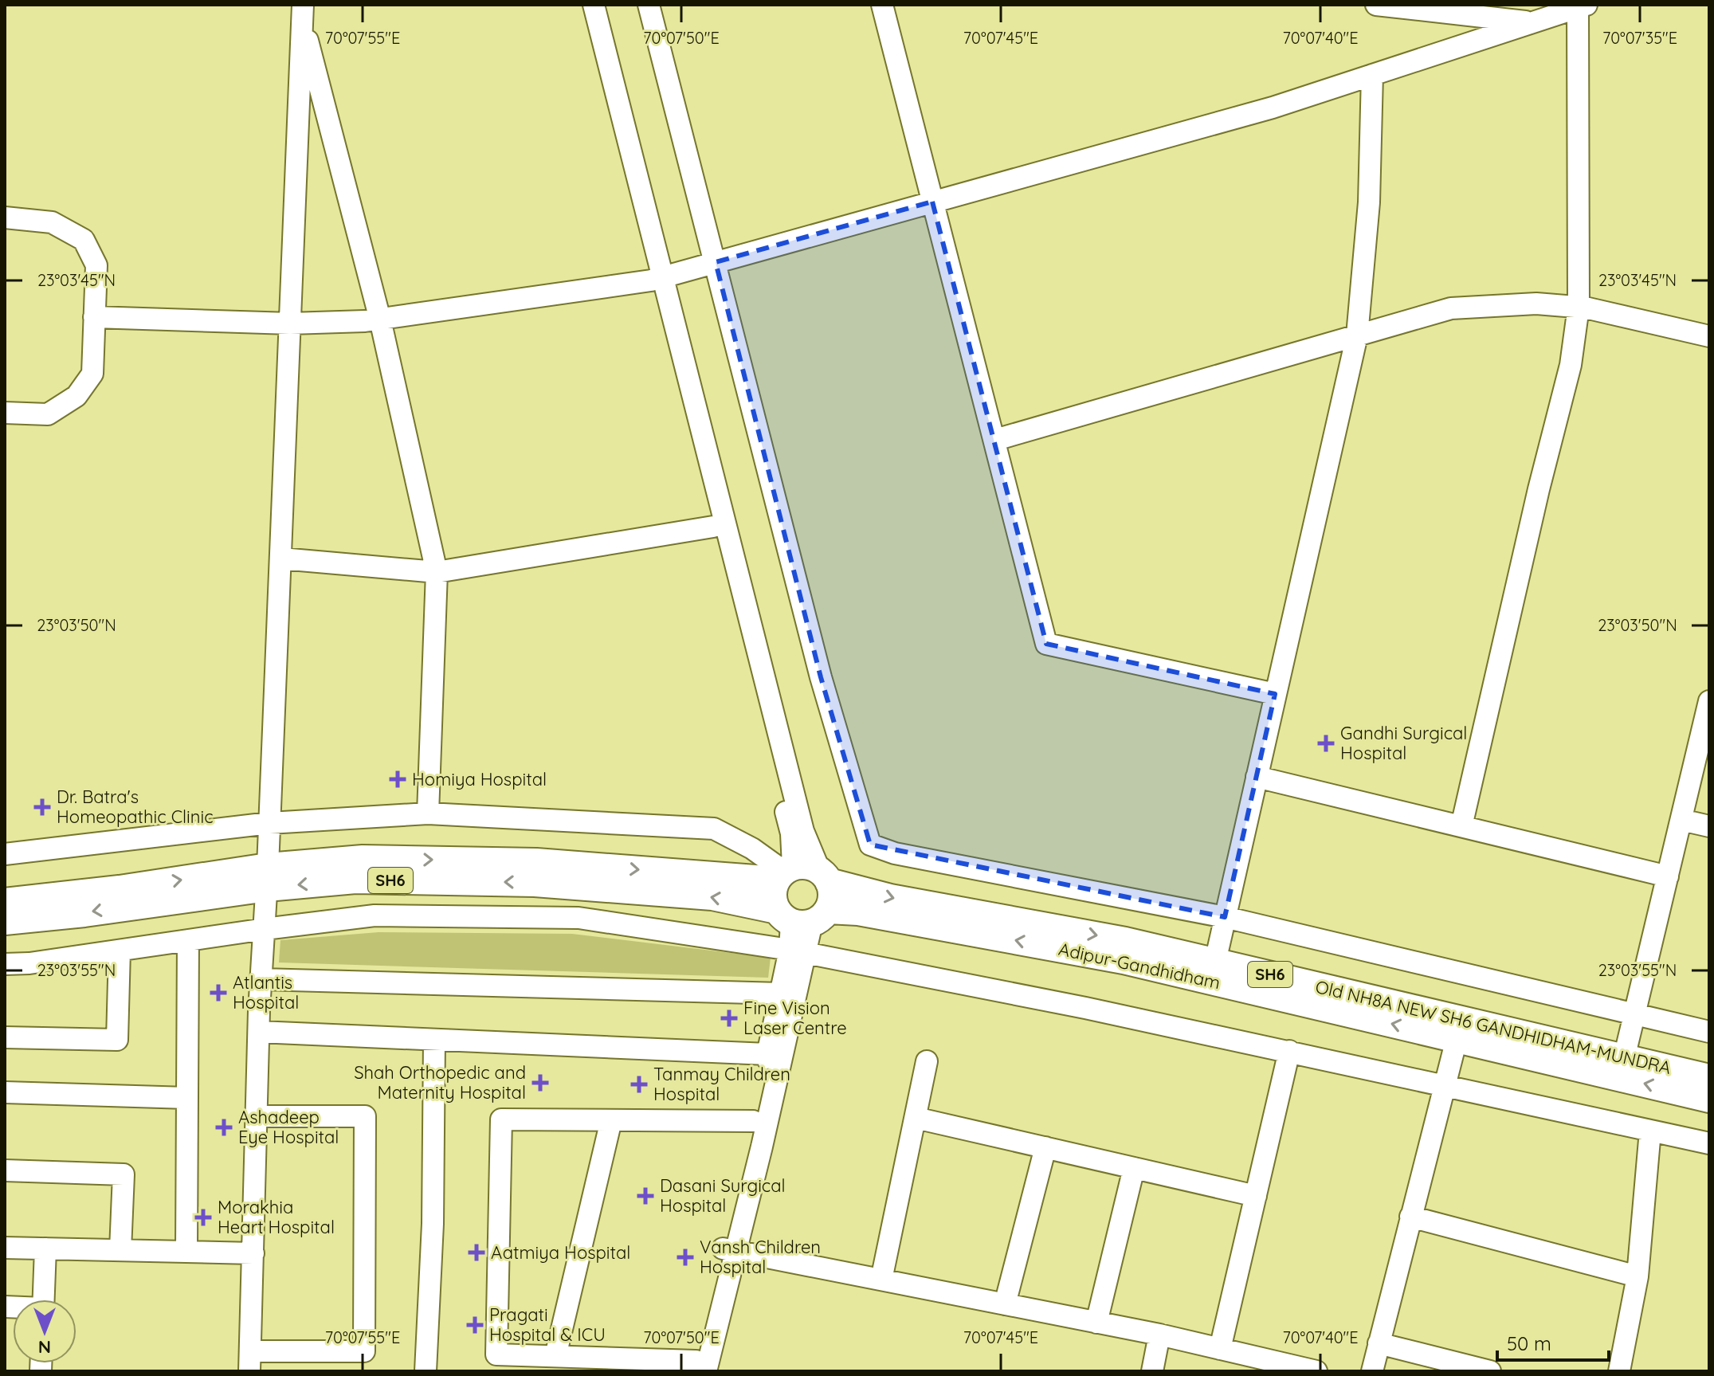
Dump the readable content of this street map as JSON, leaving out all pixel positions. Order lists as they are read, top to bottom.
{
  "streets": {
    "main road": ["SH6", "Adipur-Gandhidham", "Old NH8A NEW SH6 GANDHIDHAM-MUNDRA"]
  },
  "crossings": [
    ["SH6", "Adipur-Gandhidham"],
    ["SH6", "Old NH8A NEW SH6 GANDHIDHAM-MUNDRA"]
  ],
  "one_way": ["Adipur-Gandhidham", "Old NH8A NEW SH6 GANDHIDHAM-MUNDRA"],
  "places": {
    "health": [
      "Gandhi Surgical Hospital",
      "Homiya Hospital",
      "Dr. Batra's Homeopathic Clinic",
      "Atlantis Hospital",
      "Fine Vision Laser Centre",
      "Shah Orthopedic and Maternity Hospital",
      "Tanmay Children Hospital",
      "Ashadeep Eye Hospital",
      "Dasani Surgical Hospital",
      "Morakhia Heart Hospital",
      "Aatmiya Hospital",
      "Vansh Children Hospital",
      "Pragati Hospital & ICU"
    ]
  },
  "scale_bar": "50 m",
  "north": "bottom",
  "coordinates": [
    "70°07'55\"E",
    "70°07'50\"E",
    "70°07'45\"E",
    "70°07'40\"E",
    "70°07'35\"E",
    "23°03'45\"N",
    "23°03'50\"N",
    "23°03'55\"N"
  ]
}
